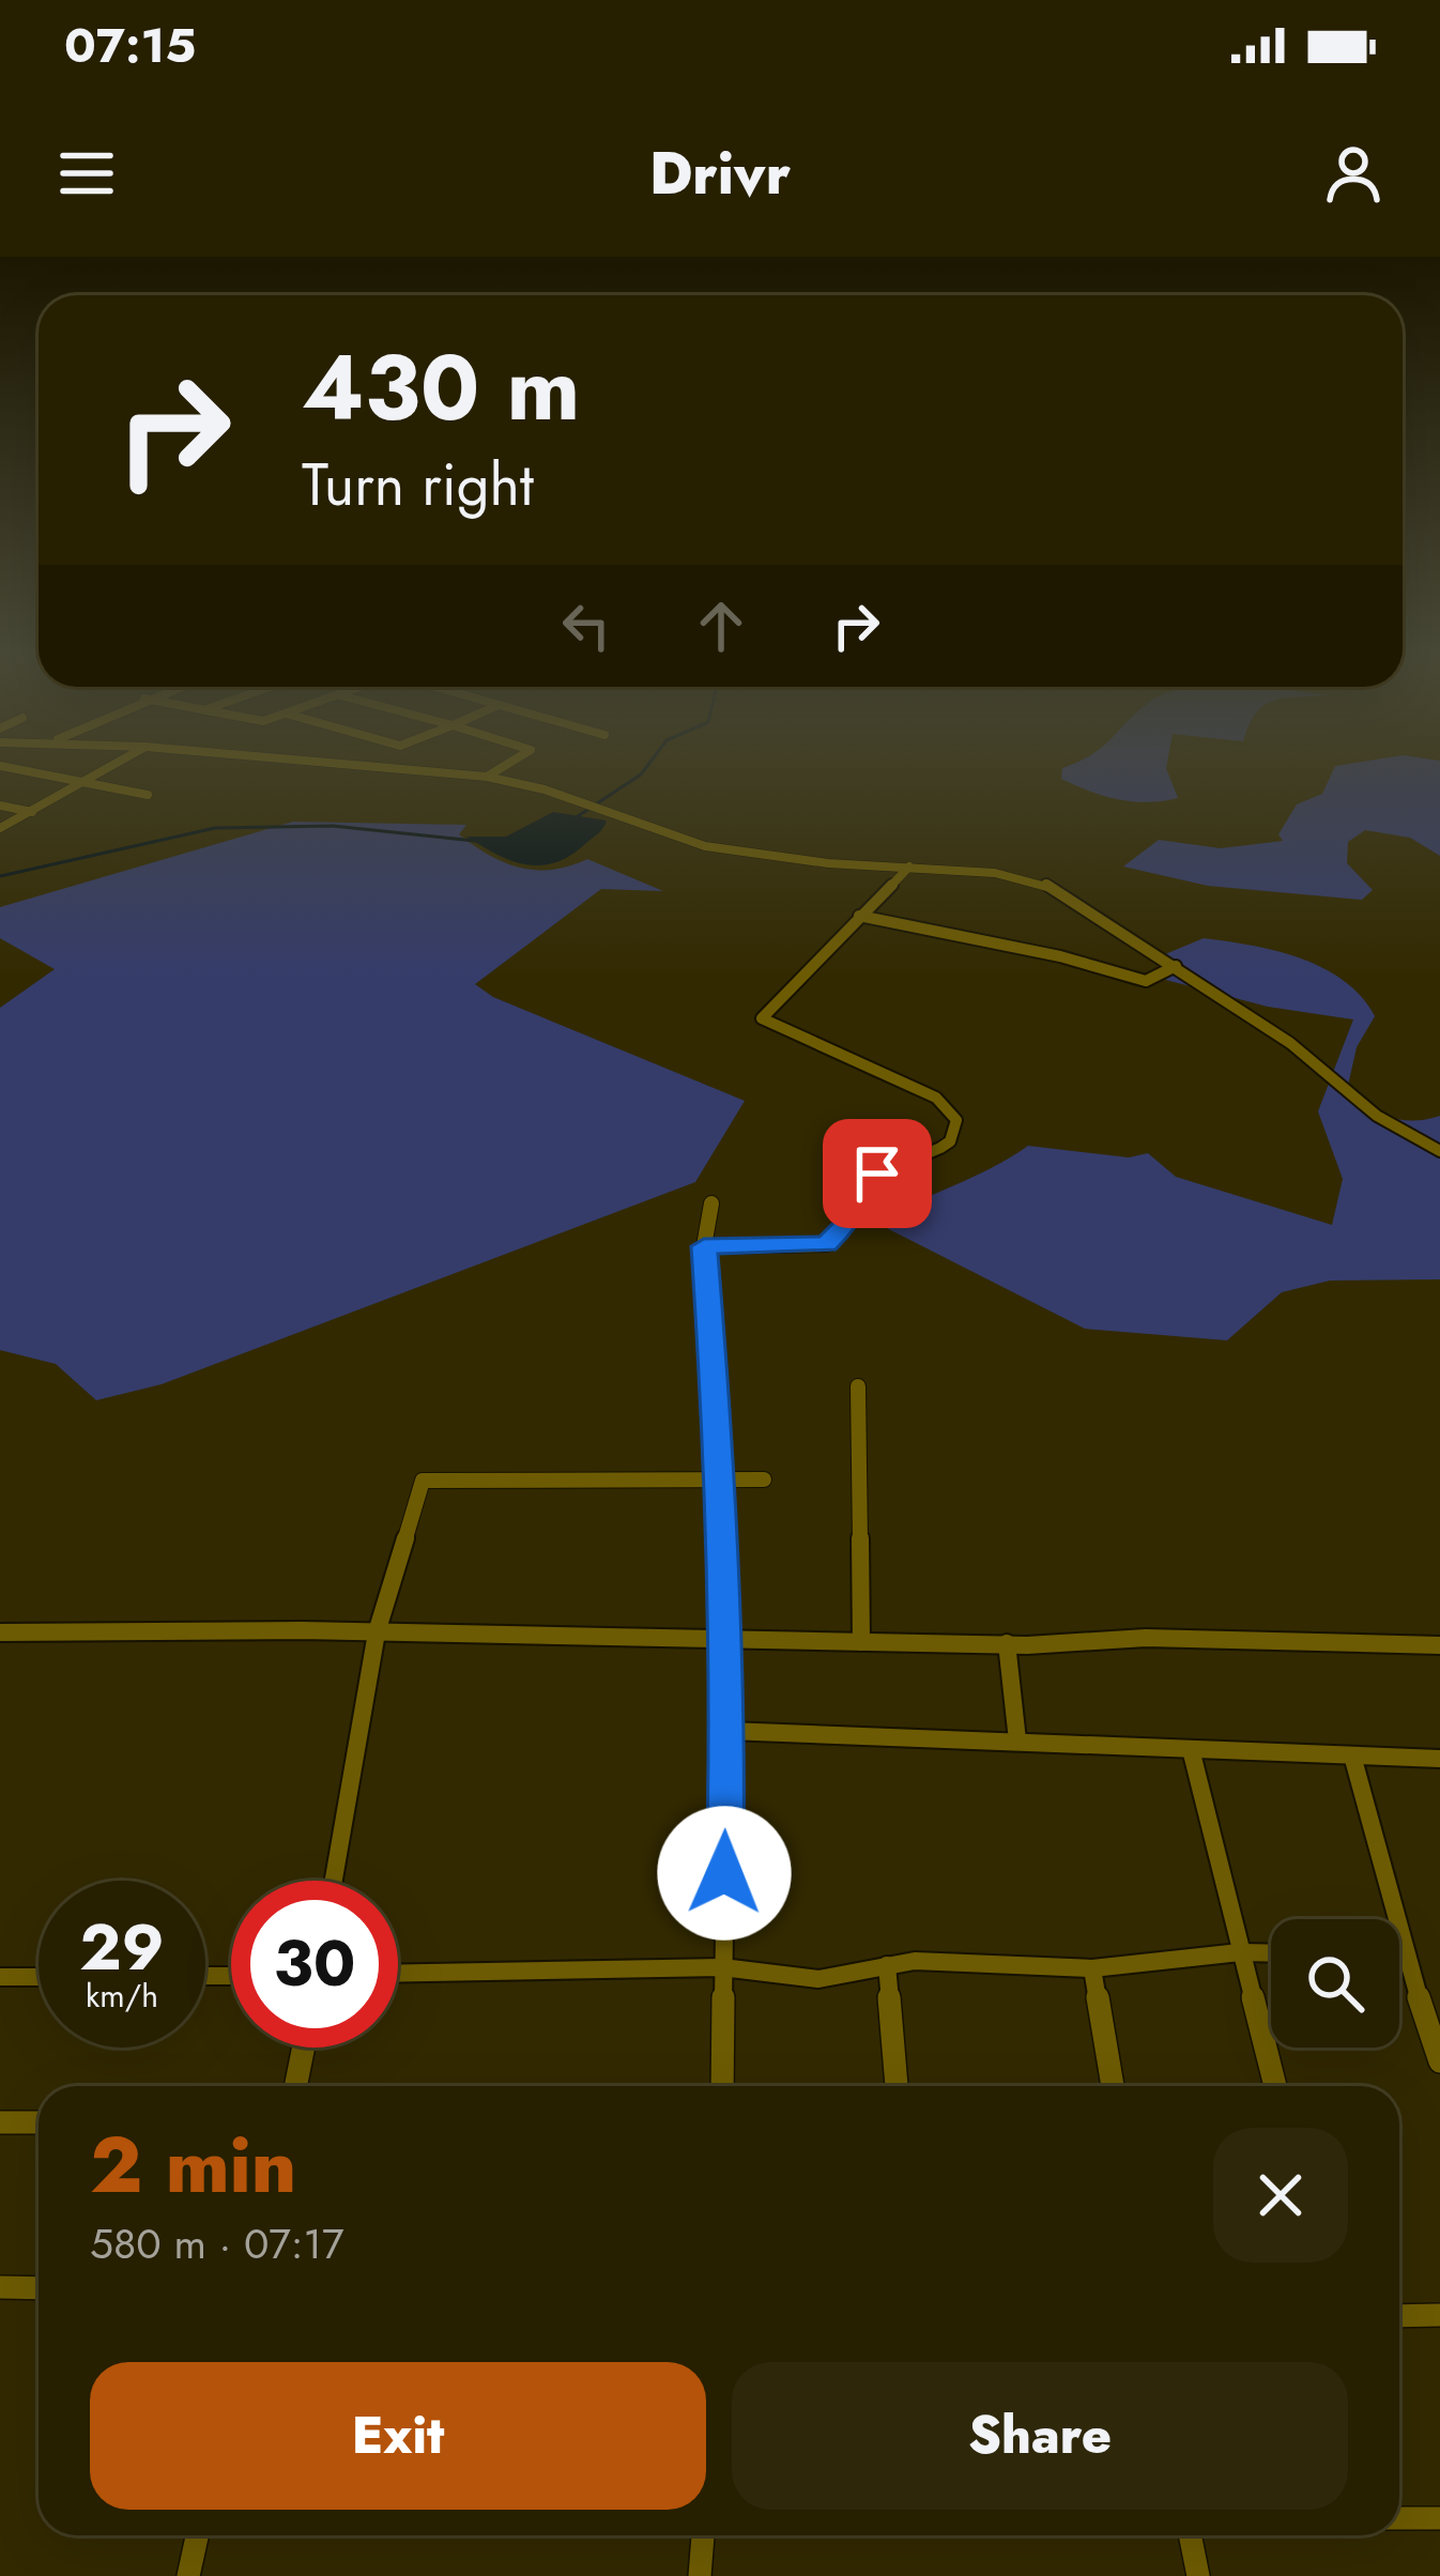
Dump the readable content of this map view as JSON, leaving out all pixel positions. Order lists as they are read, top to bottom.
{
  "page": {
    "status": "07:15",
    "header": "Drivr",
    "turn": ["430 m", "Turn right"],
    "speed": "29 km/h",
    "limit": "30",
    "heading": ["2 min", "580 m · 07:17"],
    "buttons": ["Exit", "Share"]
  }
}
